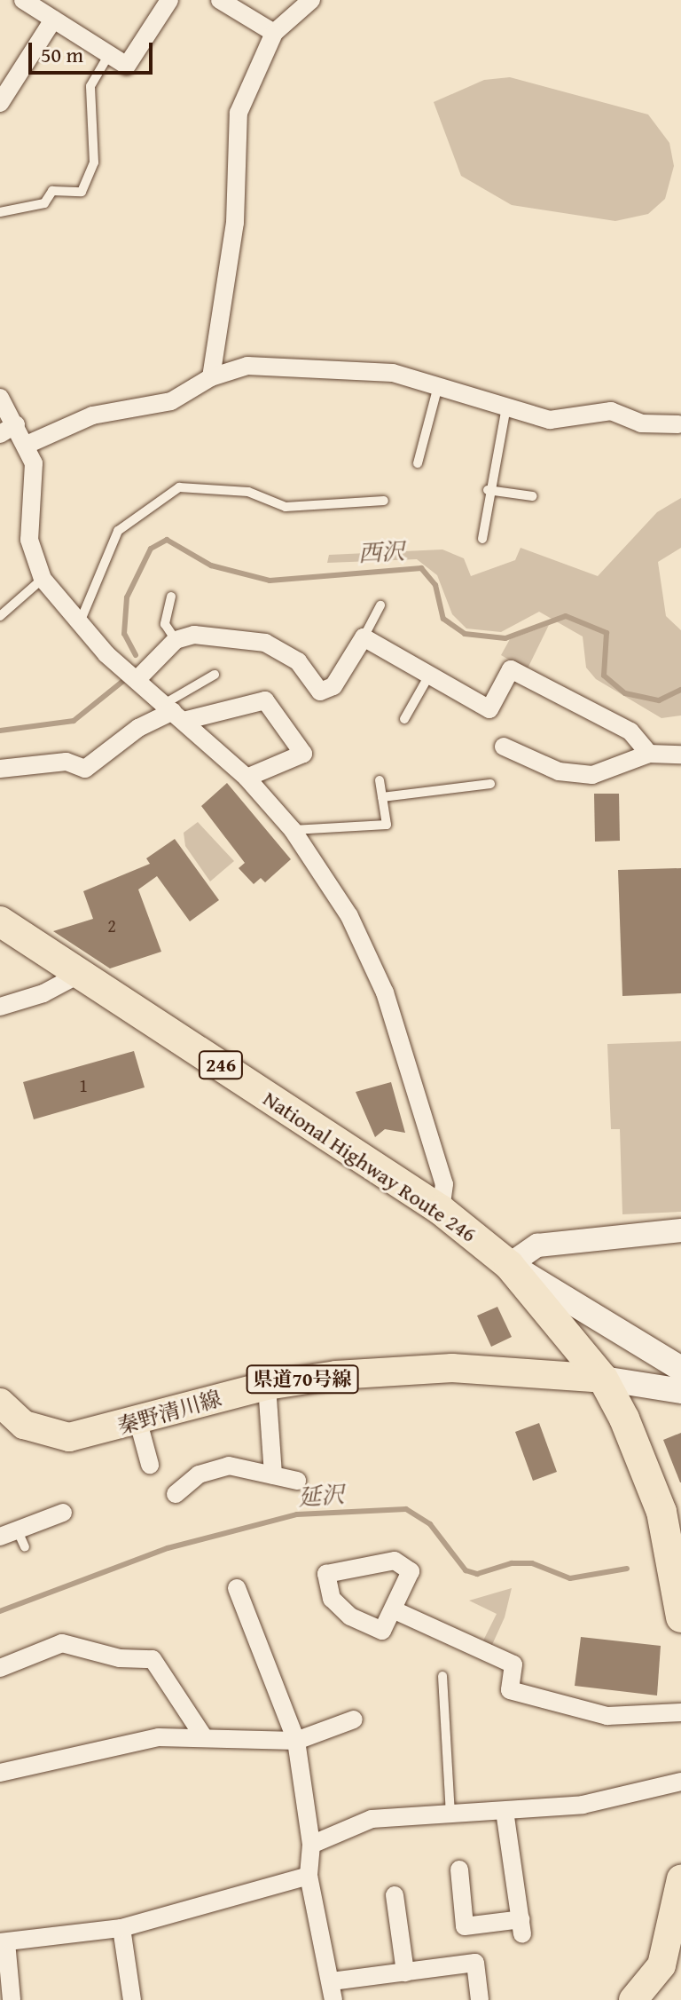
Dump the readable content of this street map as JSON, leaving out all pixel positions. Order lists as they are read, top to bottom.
{
  "streets": {
    "highway": ["246", "National Highway Route 246"],
    "main road": ["県道70号線", "秦野清川線"]
  },
  "crossings": [
    ["National Highway Route 246", "秦野清川線"]
  ],
  "water": ["西沢", "延沢"],
  "house_numbers": ["2", "1"],
  "scale_bar": "50 m"
}
